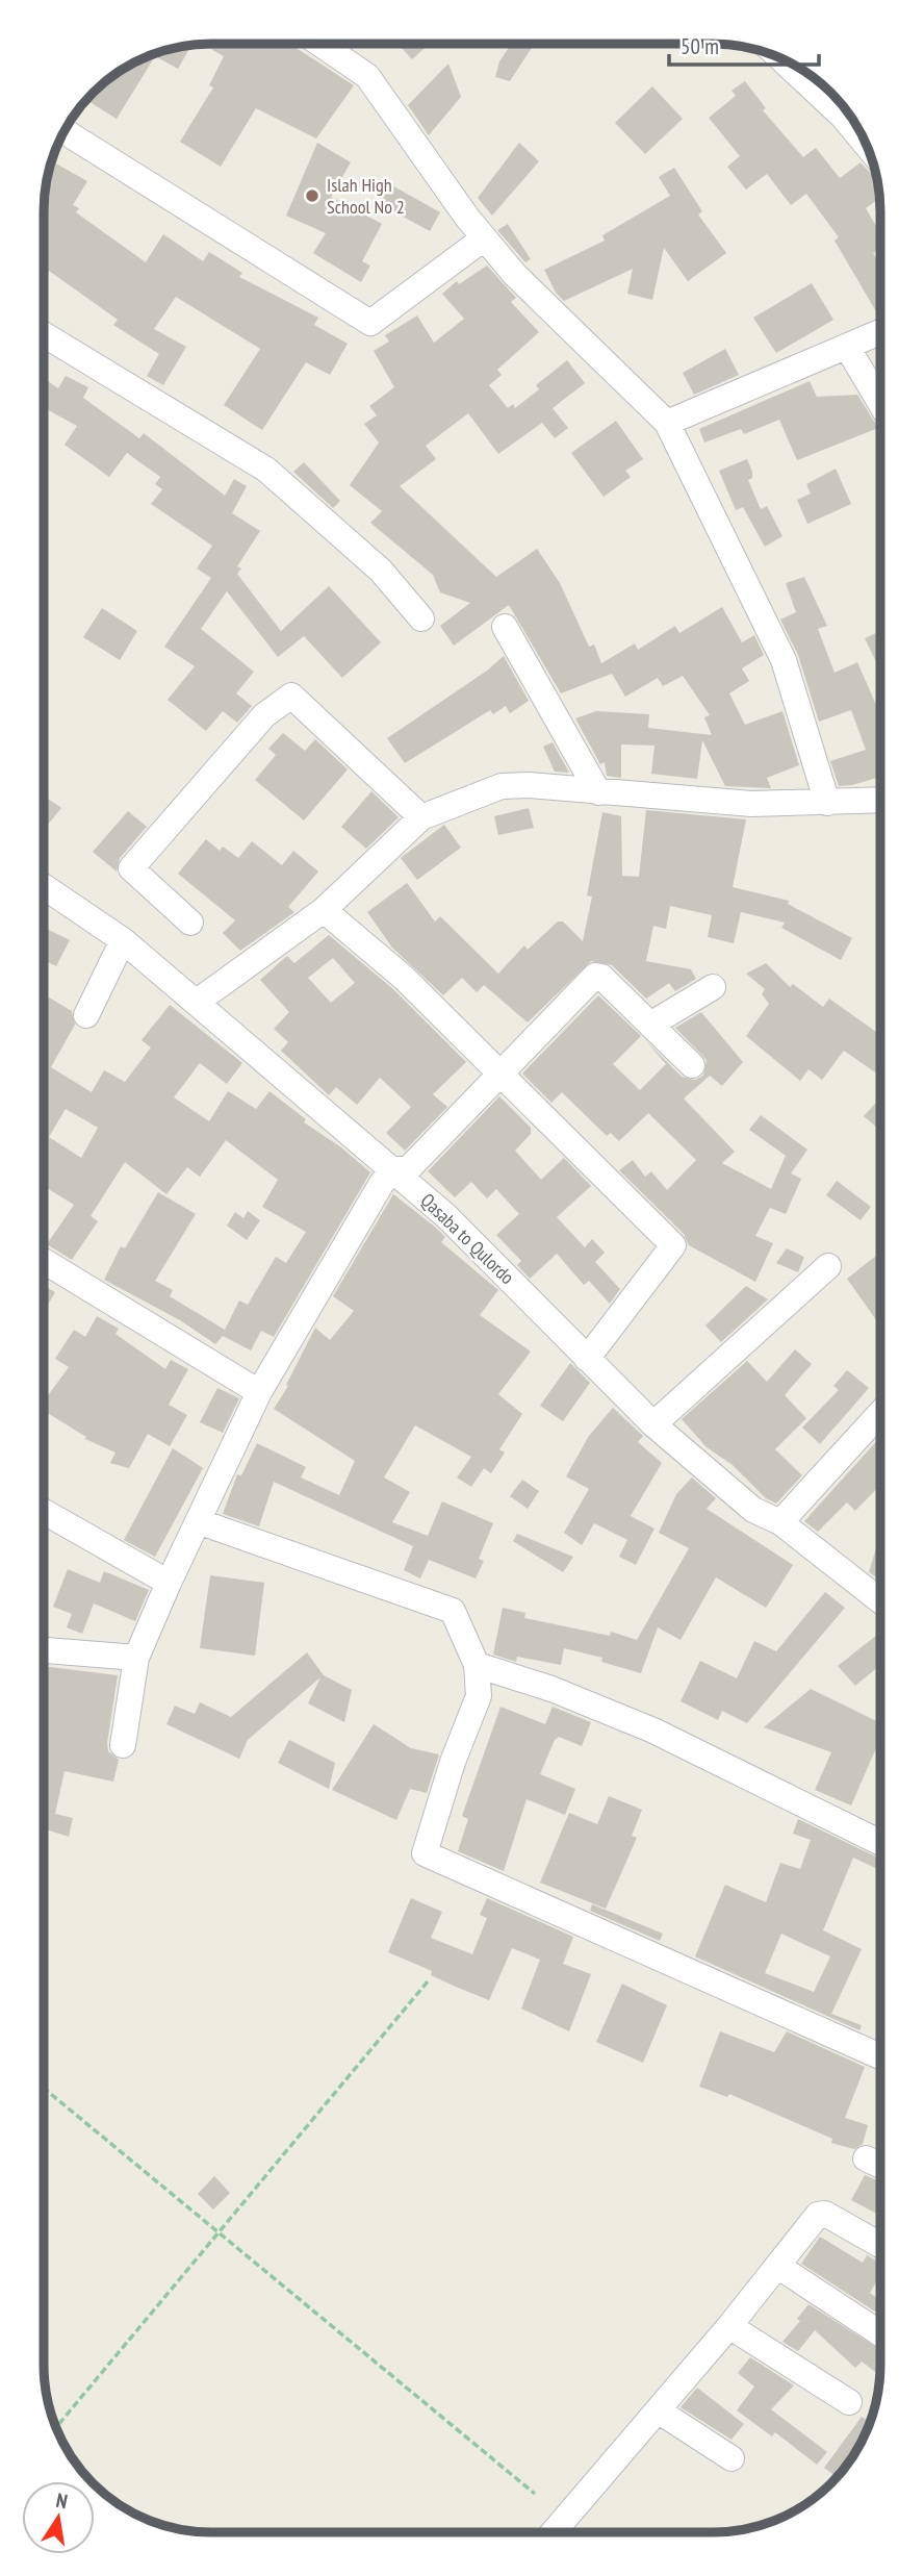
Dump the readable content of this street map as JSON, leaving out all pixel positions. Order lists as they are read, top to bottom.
{
  "streets": {
    "street": ["Qasaba to Qulordo"]
  },
  "places": ["Islah High School No 2"],
  "scale_bar": "50 m",
  "north": "top"
}
